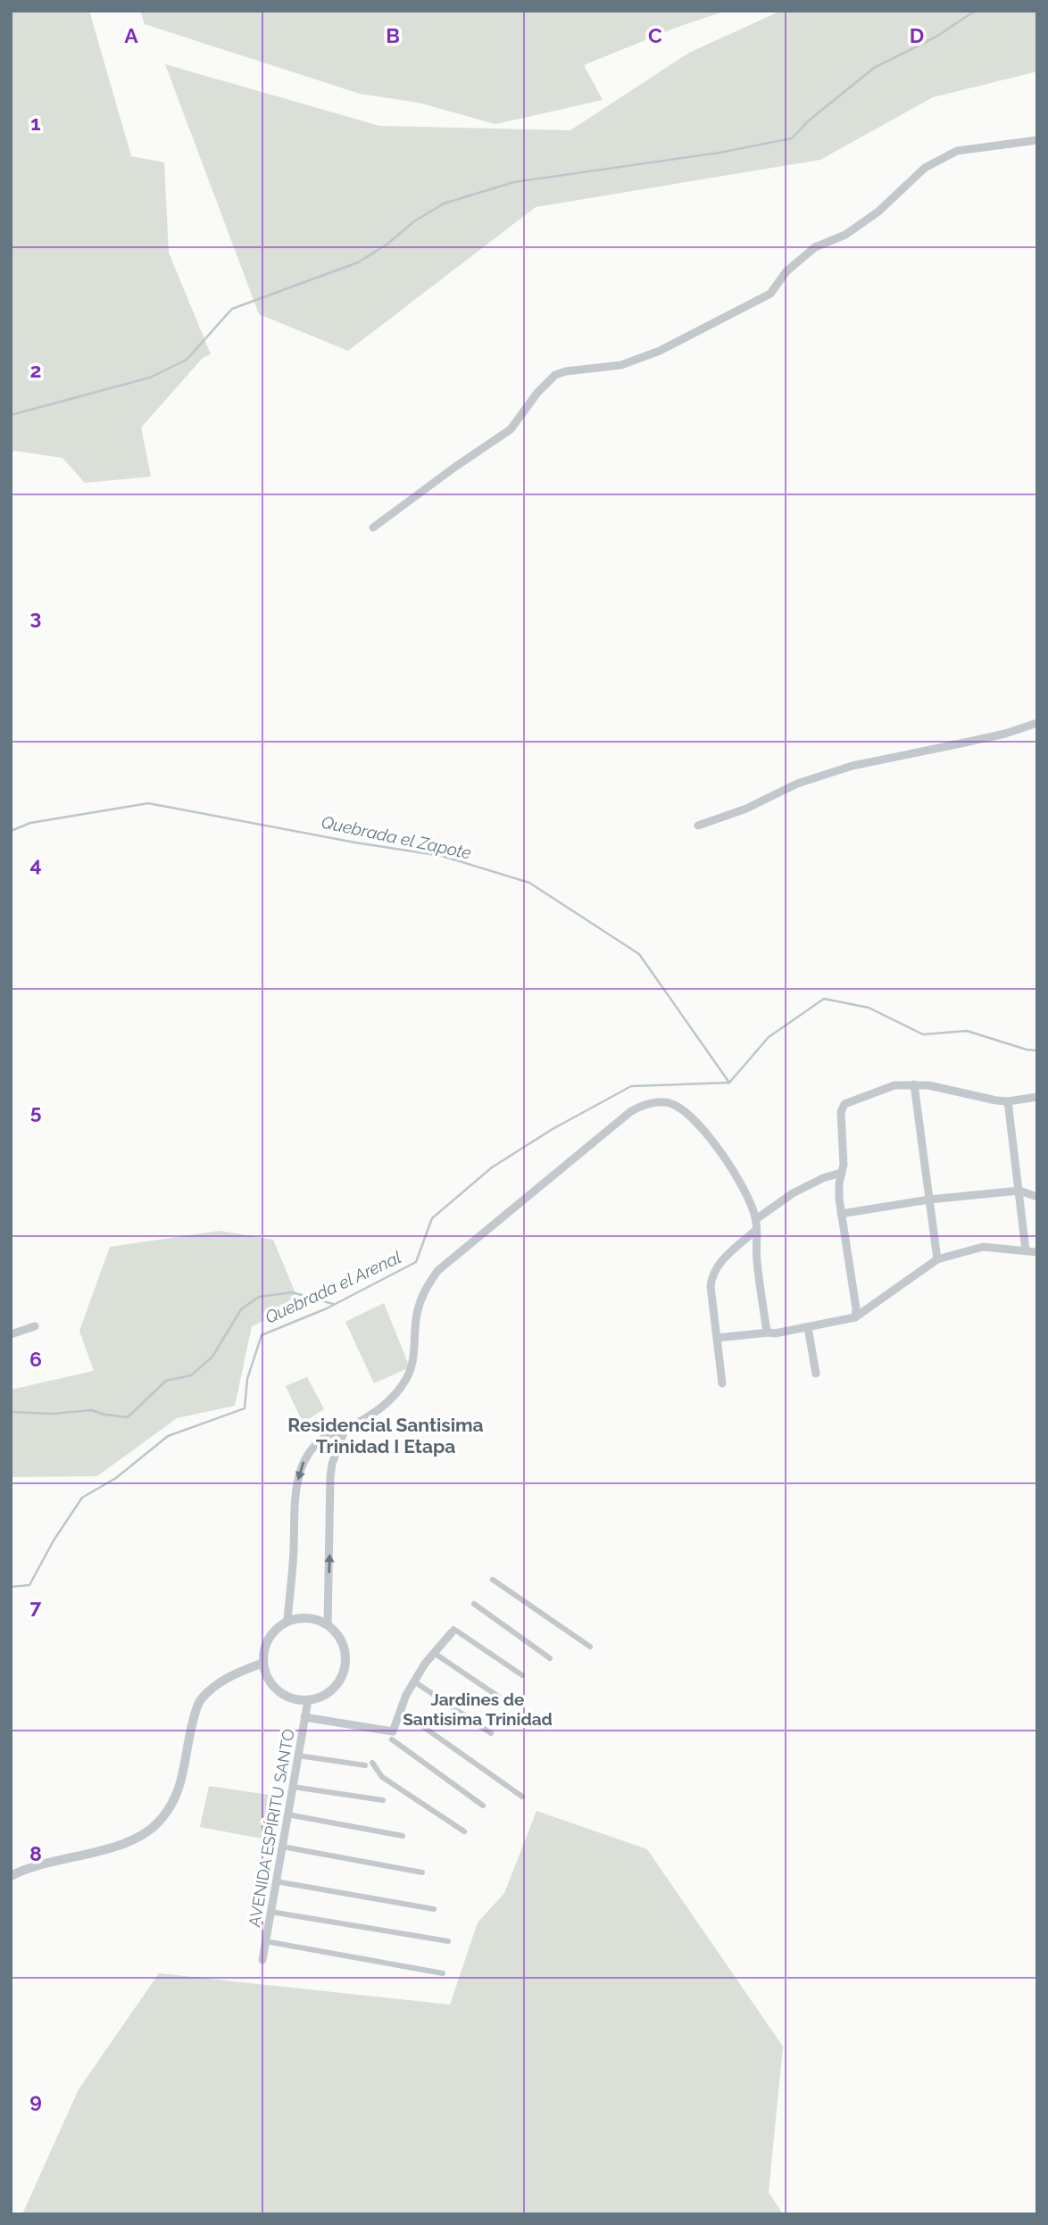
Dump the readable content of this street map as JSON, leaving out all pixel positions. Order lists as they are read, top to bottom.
{
  "streets": {
    "street": ["AVENIDA ESPÍRITU SANTO"]
  },
  "districts": ["Residencial Santisima Trinidad I Etapa", "Jardines de Santisima Trinidad"],
  "water": ["Quebrada el Zapote", "Quebrada el Arenal"],
  "grid": {
    "columns": [
      "A",
      "B",
      "C",
      "D"
    ],
    "rows": [
      "1",
      "2",
      "3",
      "4",
      "5",
      "6",
      "7",
      "8",
      "9"
    ]
  }
}
